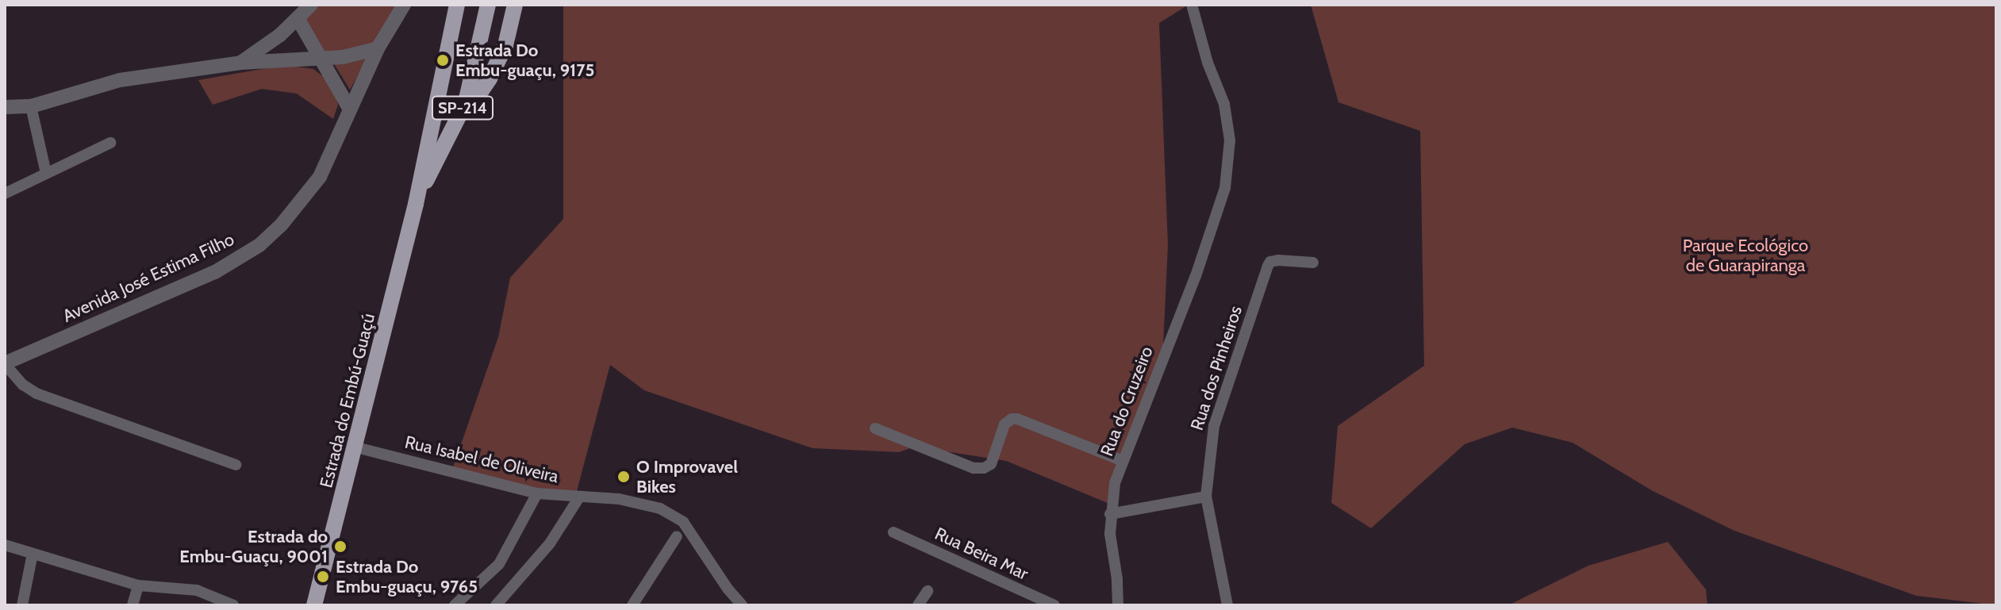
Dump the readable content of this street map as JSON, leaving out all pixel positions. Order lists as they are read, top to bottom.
{
  "streets": {
    "main road": ["SP-214", "Estrada do Embú-Guaçú"],
    "street": [
      "Avenida José Estima Filho",
      "Rua dos Pinheiros",
      "Rua do Cruzeiro",
      "Rua Isabel de Oliveira",
      "Rua Beira Mar"
    ]
  },
  "crossings": [
    ["Estrada do Embú-Guaçú", "Rua Isabel de Oliveira"]
  ],
  "parks": ["Parque Ecológico de Guarapiranga"],
  "places": [
    "Estrada Do Embu-guaçu, 9175",
    "O Improvavel Bikes",
    "Estrada do Embu-Guaçu, 9001",
    "Estrada Do Embu-guaçu, 9765"
  ]
}
